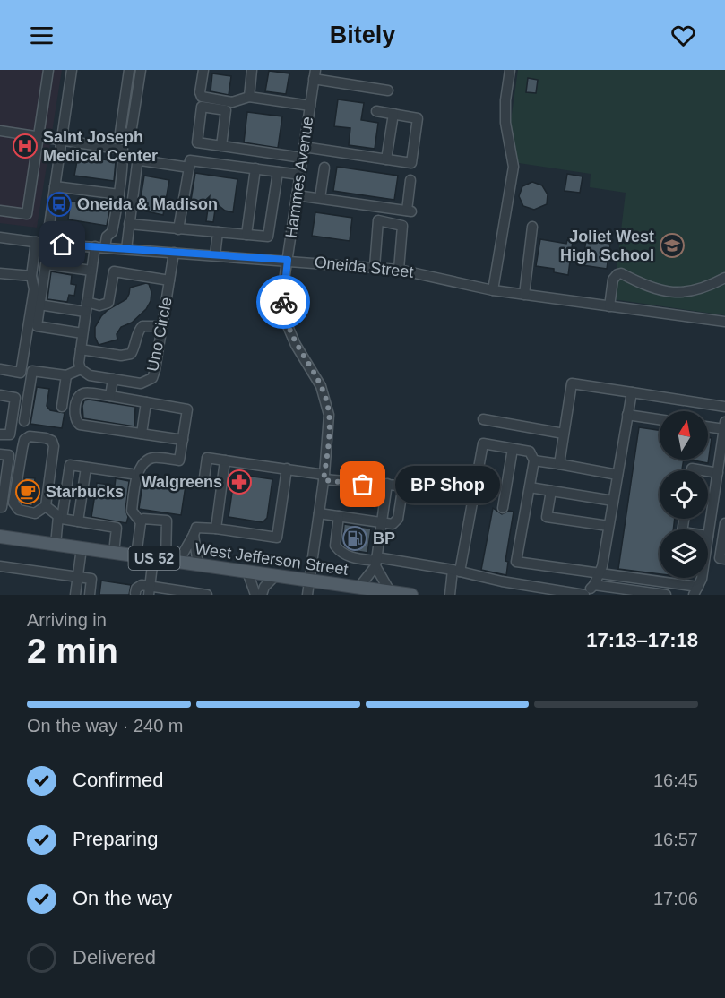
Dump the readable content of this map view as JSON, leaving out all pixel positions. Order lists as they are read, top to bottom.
{
  "streets": {
    "main road": ["US 52", "West Jefferson Street"],
    "street": ["Hammes Avenue", "Oneida Street", "Uno Circle"]
  },
  "crossings": [
    ["Hammes Avenue", "Oneida Street"],
    ["Hammes Avenue", "West Jefferson Street"],
    ["Oneida Street", "Uno Circle"]
  ],
  "places": {
    "hospital": ["Saint Joseph Medical Center"],
    "bus stop": ["Oneida & Madison"],
    "school or university": ["Joliet West High School"],
    "pharmacy": ["Walgreens"],
    "other": ["BP Shop"],
    "cafe": ["Starbucks"],
    "fuel station": ["BP"]
  },
  "north": "top",
  "page": {
    "header": "Bitely",
    "bubble": "BP Shop",
    "heading": ["2 min", "Arriving in", "17:13–17:18"],
    "bar": "On the way · 240 m",
    "list": [
      ["Confirmed", "16:45"],
      ["Preparing", "16:57"],
      ["On the way", "17:06"],
      "Delivered"
    ]
  }
}
